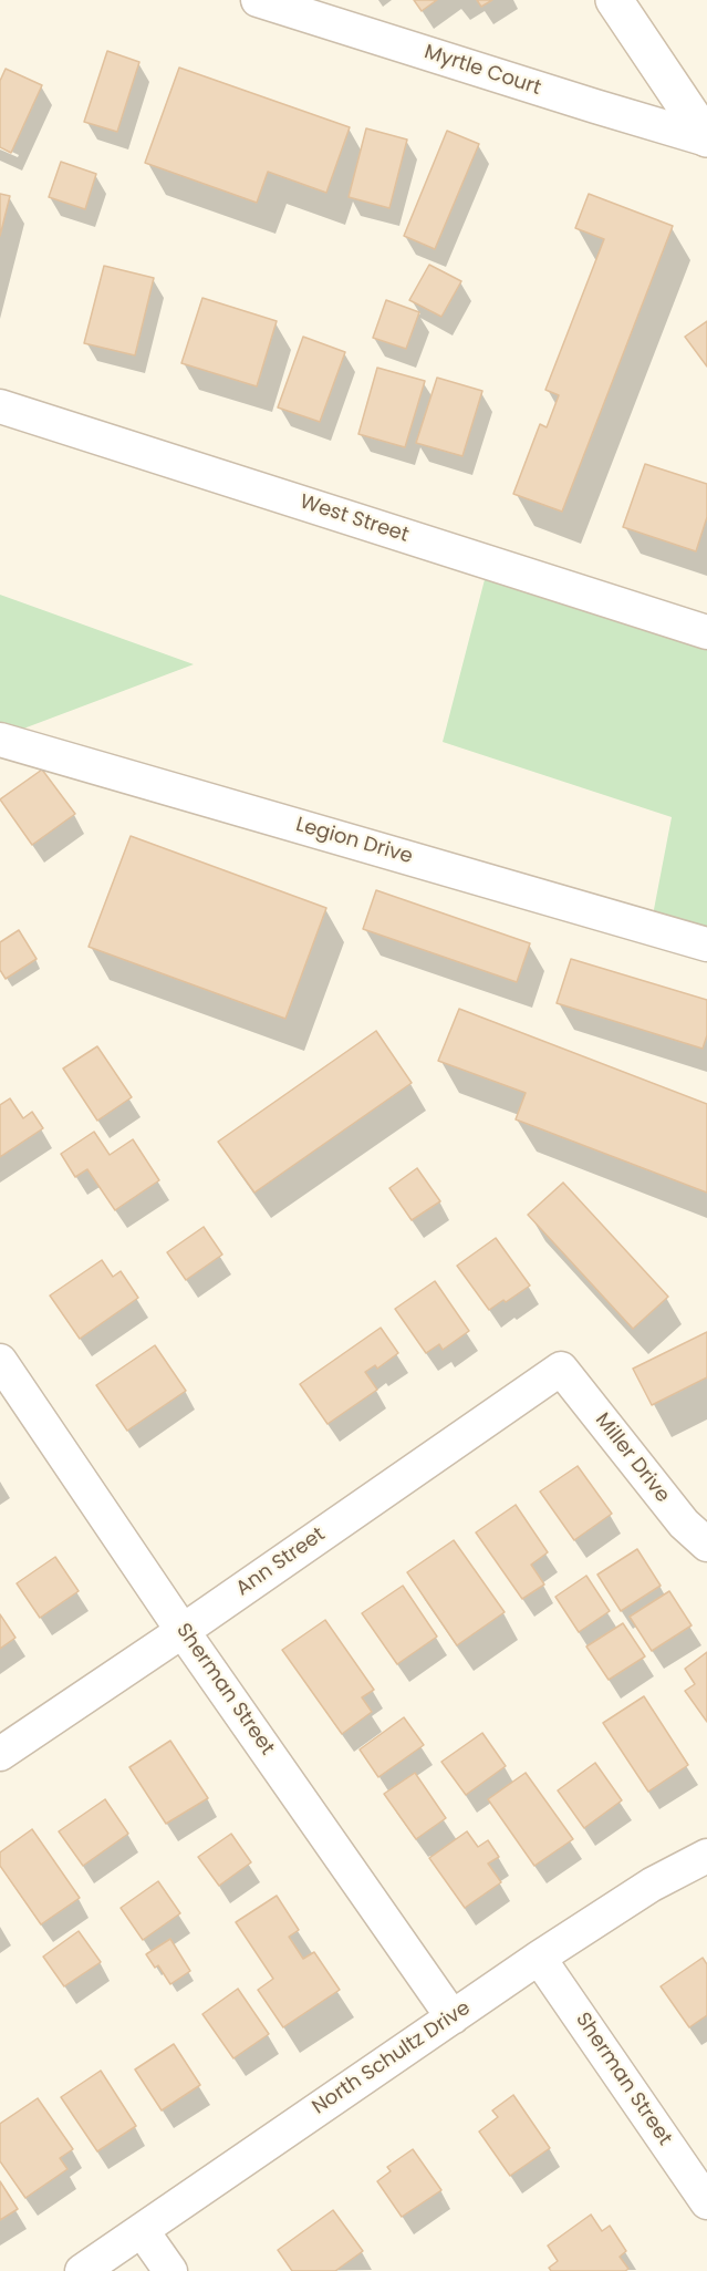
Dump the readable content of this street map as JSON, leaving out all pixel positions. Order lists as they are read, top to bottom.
{
  "streets": {
    "street": [
      "Myrtle Court",
      "West Street",
      "Legion Drive",
      "Miller Drive",
      "Ann Street",
      "Sherman Street",
      "North Schultz Drive"
    ]
  },
  "crossings": [
    ["Miller Drive", "Ann Street"],
    ["Ann Street", "Sherman Street"],
    ["Sherman Street", "North Schultz Drive"]
  ]
}
